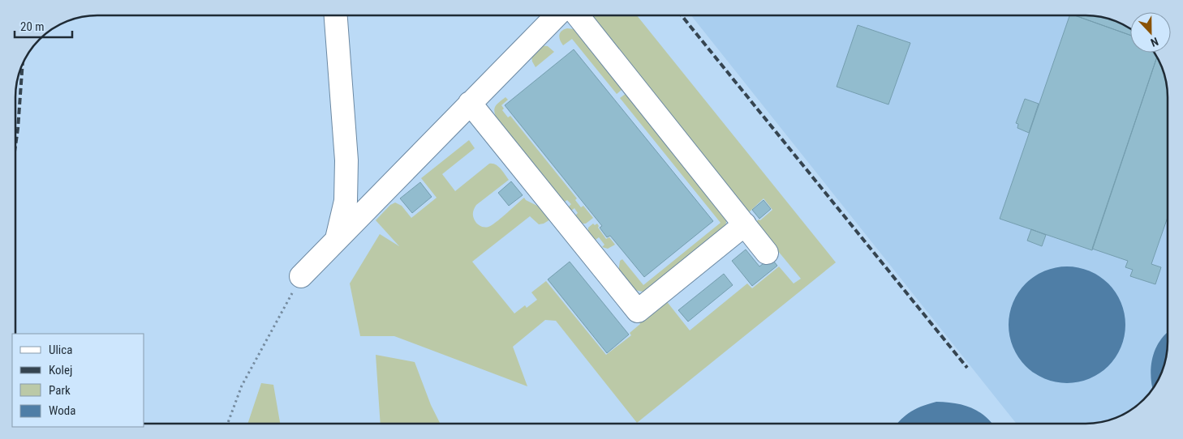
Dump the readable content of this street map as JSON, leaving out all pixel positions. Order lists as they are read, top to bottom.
{
  "legend": [
    "Ulica",
    "Kolej",
    "Park",
    "Woda"
  ],
  "scale_bar": "20 m",
  "north": "bottom"
}
